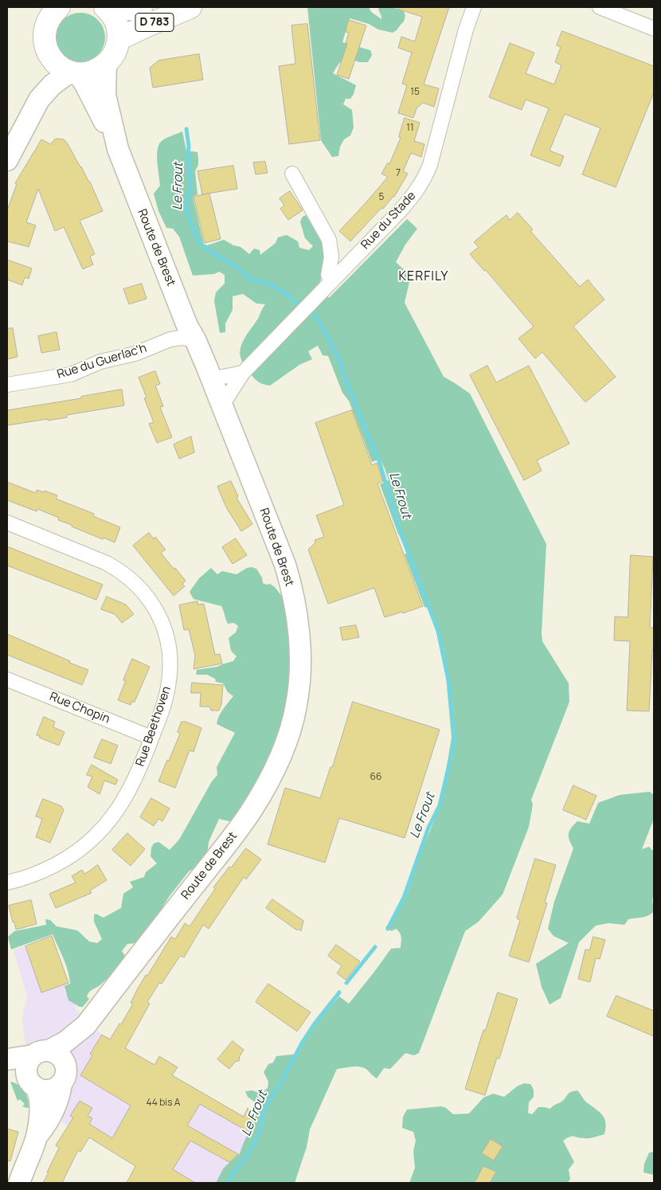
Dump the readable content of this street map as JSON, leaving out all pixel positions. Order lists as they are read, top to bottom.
{
  "streets": {
    "main road": ["D 783", "Route de Brest"],
    "street": [
      "Rue du Stade",
      "Rue du Guerlac'h",
      "Rue Chopin",
      "Rue Beethoven"
    ]
  },
  "crossings": [
    ["Rue du Stade", "Route de Brest"],
    ["Route de Brest", "Rue du Guerlac'h"],
    ["Rue Chopin", "Rue Beethoven"]
  ],
  "districts": ["KERFILY"],
  "water": ["Le Frout"],
  "house_numbers": [
    "15",
    "11",
    "7",
    "5",
    "66",
    "44 bis A"
  ]
}
